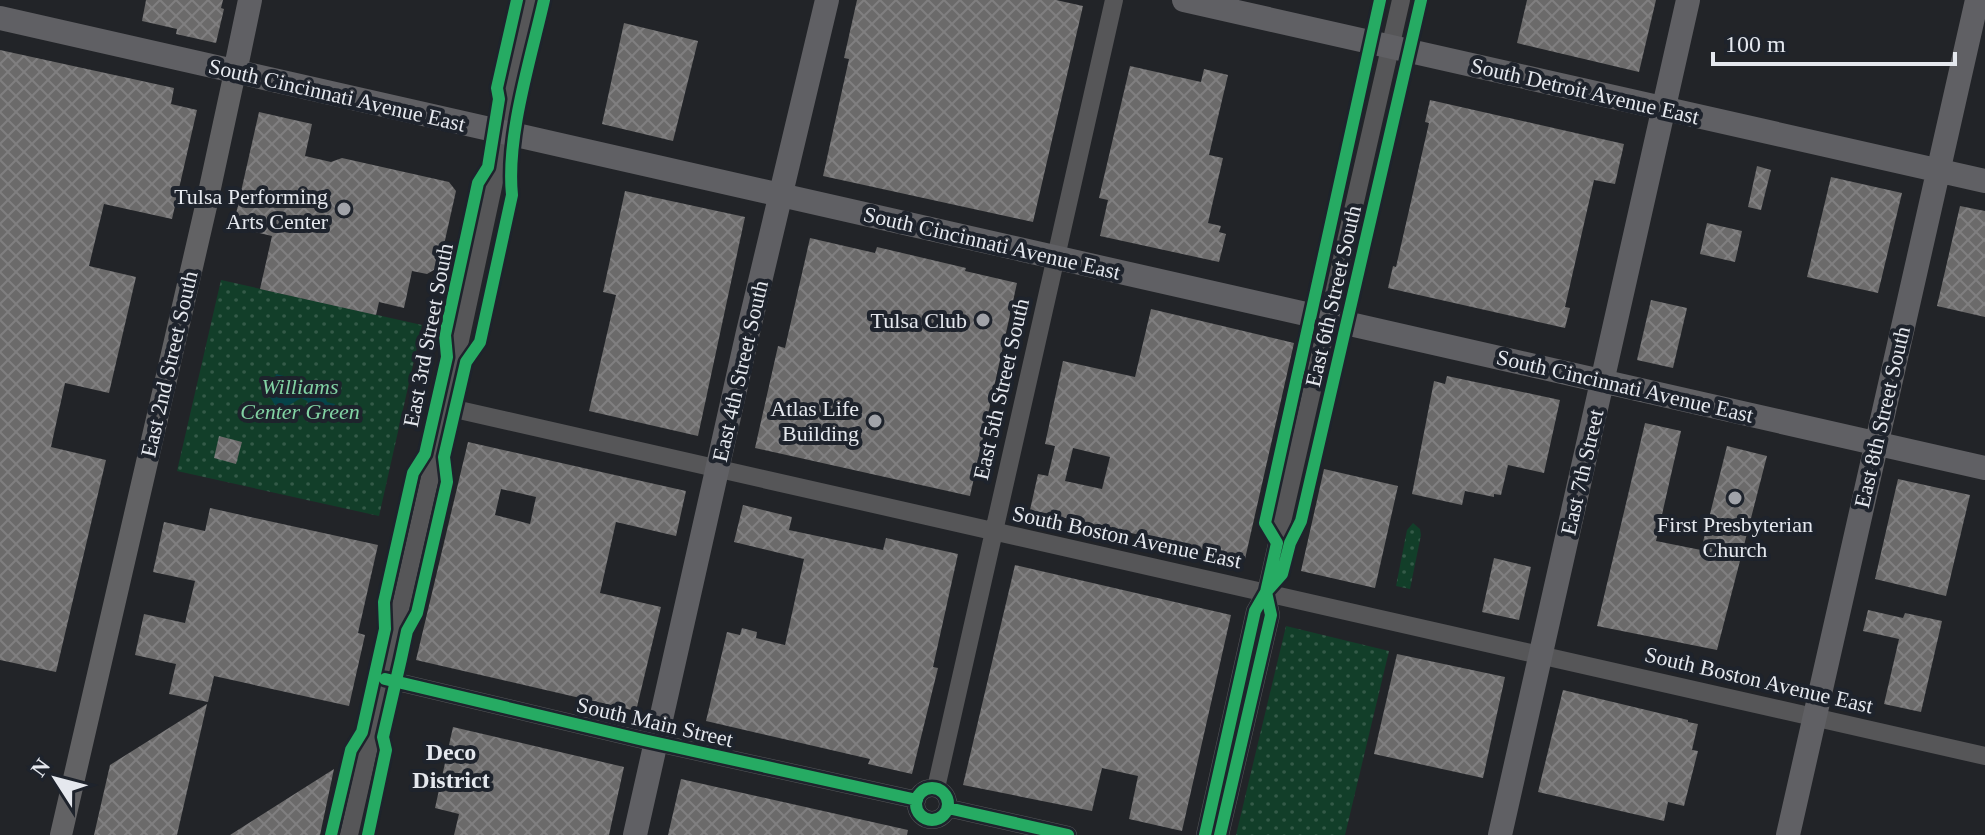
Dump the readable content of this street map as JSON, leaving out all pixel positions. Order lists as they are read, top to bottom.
{
  "streets": {
    "main road": [
      "South Detroit Avenue East",
      "South Cincinnati Avenue East",
      "East 2nd Street South",
      "East 4th Street South",
      "East 8th Street South",
      "East 7th Street"
    ],
    "street": [
      "East 6th Street South",
      "East 3rd Street South",
      "East 5th Street South",
      "South Boston Avenue East",
      "South Main Street"
    ]
  },
  "crossings": [
    ["South Detroit Avenue East", "East 6th Street South"],
    ["South Detroit Avenue East", "East 8th Street South"],
    ["South Detroit Avenue East", "East 7th Street"],
    ["South Cincinnati Avenue East", "East 6th Street South"],
    ["South Cincinnati Avenue East", "East 3rd Street South"],
    ["South Cincinnati Avenue East", "East 2nd Street South"],
    ["South Cincinnati Avenue East", "East 4th Street South"],
    ["South Cincinnati Avenue East", "East 5th Street South"],
    ["South Cincinnati Avenue East", "East 8th Street South"],
    ["South Cincinnati Avenue East", "East 7th Street"],
    ["East 6th Street South", "South Boston Avenue East"],
    ["East 3rd Street South", "South Boston Avenue East"],
    ["East 3rd Street South", "South Main Street"],
    ["East 4th Street South", "South Boston Avenue East"],
    ["East 4th Street South", "South Main Street"],
    ["East 5th Street South", "South Boston Avenue East"],
    ["East 5th Street South", "South Main Street"],
    ["East 8th Street South", "South Boston Avenue East"],
    ["East 7th Street", "South Boston Avenue East"]
  ],
  "districts": ["Deco District"],
  "parks": ["Williams Center Green"],
  "places": [
    "Tulsa Performing Arts Center",
    "Tulsa Club",
    "Atlas Life Building",
    "First Presbyterian Church"
  ],
  "scale_bar": "100 m",
  "north": "top left"
}
